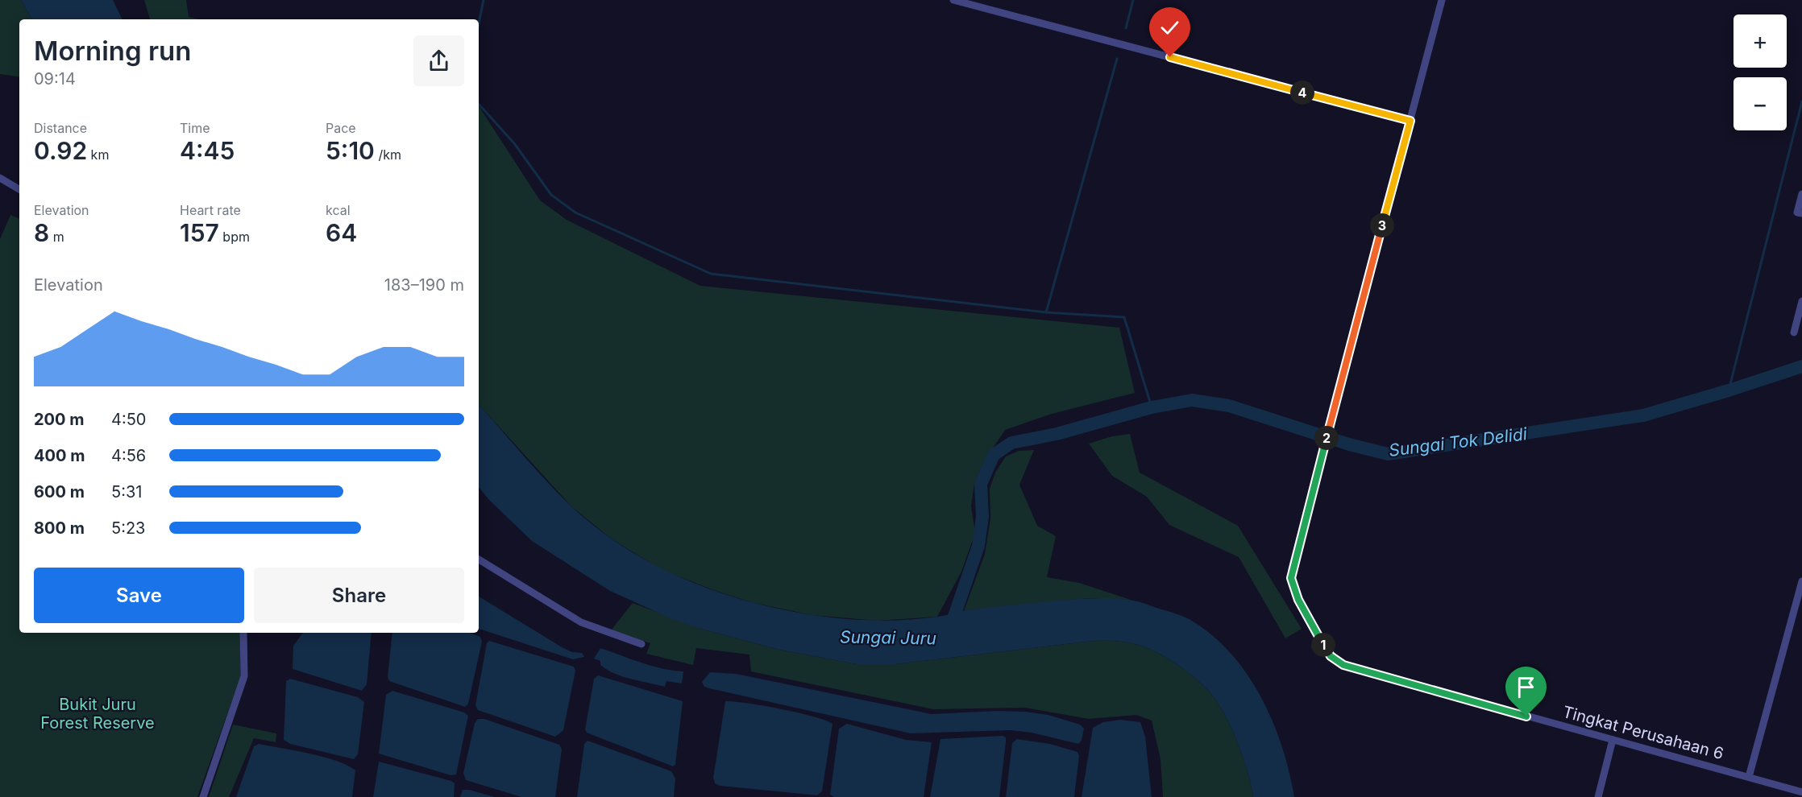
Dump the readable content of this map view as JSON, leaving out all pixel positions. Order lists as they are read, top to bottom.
{
  "streets": {
    "street": ["Tingkat Perusahaan 6"]
  },
  "water": ["Sungai Tok Delidi", "Sungai Juru"],
  "parks": ["Bukit Juru Forest Reserve"],
  "page": {
    "map_buttons": ["+", "−"],
    "heading": ["Morning run", "09:14"],
    "pins": [
      "4",
      "3",
      "2",
      "1"
    ],
    "stats": [
      ["Distance", "0.92 km"],
      ["Time", "4:45"],
      ["Pace", "5:10 /km"],
      ["Elevation", "8 m"],
      ["Heart rate", "157 bpm"],
      ["kcal", "64"]
    ],
    "chart": ["Elevation", "183–190 m"],
    "list": [
      {
        "name": "200 m",
        "note": "4:50"
      },
      {
        "name": "400 m",
        "note": "4:56"
      },
      {
        "name": "600 m",
        "note": "5:31"
      },
      {
        "name": "800 m",
        "note": "5:23"
      }
    ],
    "buttons": ["Save", "Share"]
  }
}
